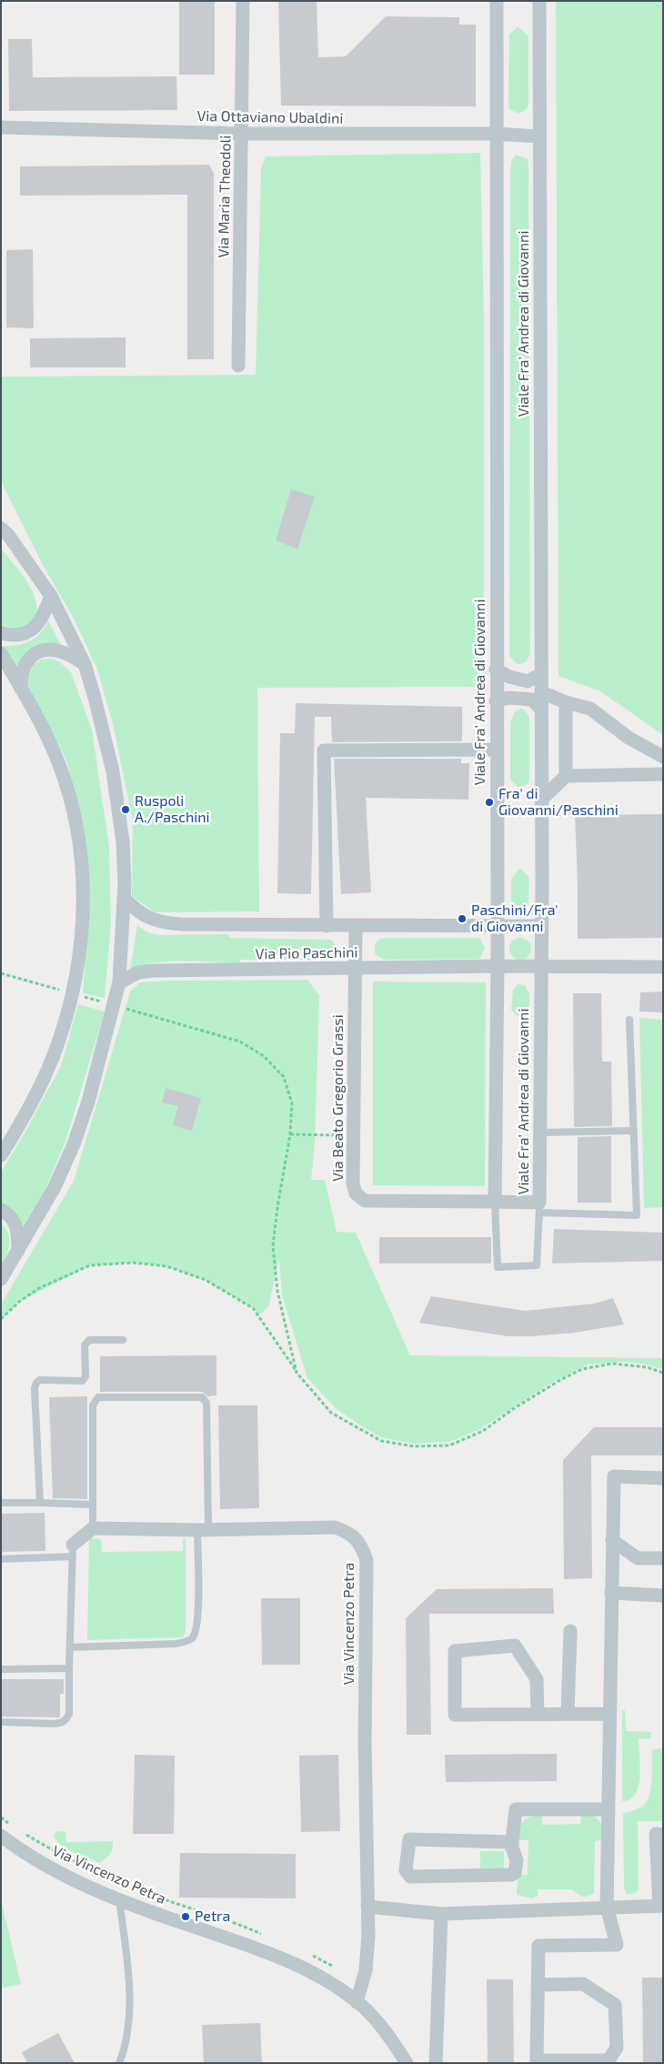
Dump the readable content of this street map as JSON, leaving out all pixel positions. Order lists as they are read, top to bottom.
{
  "streets": {
    "street": [
      "Via Ottaviano Ubaldini",
      "Via Maria Theodoli",
      "Viale Fra' Andrea di Giovanni",
      "Via Pio Paschini",
      "Via Beato Gregorio Grassi",
      "Via Vincenzo Petra"
    ]
  },
  "crossings": [
    ["Via Ottaviano Ubaldini", "Via Maria Theodoli"],
    ["Via Ottaviano Ubaldini", "Viale Fra' Andrea di Giovanni"],
    ["Viale Fra' Andrea di Giovanni", "Via Pio Paschini"],
    ["Viale Fra' Andrea di Giovanni", "Via Beato Gregorio Grassi"],
    ["Via Pio Paschini", "Via Beato Gregorio Grassi"]
  ],
  "places": [
    "Fra' di Giovanni/Paschini",
    "Ruspoli A./Paschini",
    "Paschini/Fra' di Giovanni",
    "Petra"
  ]
}
